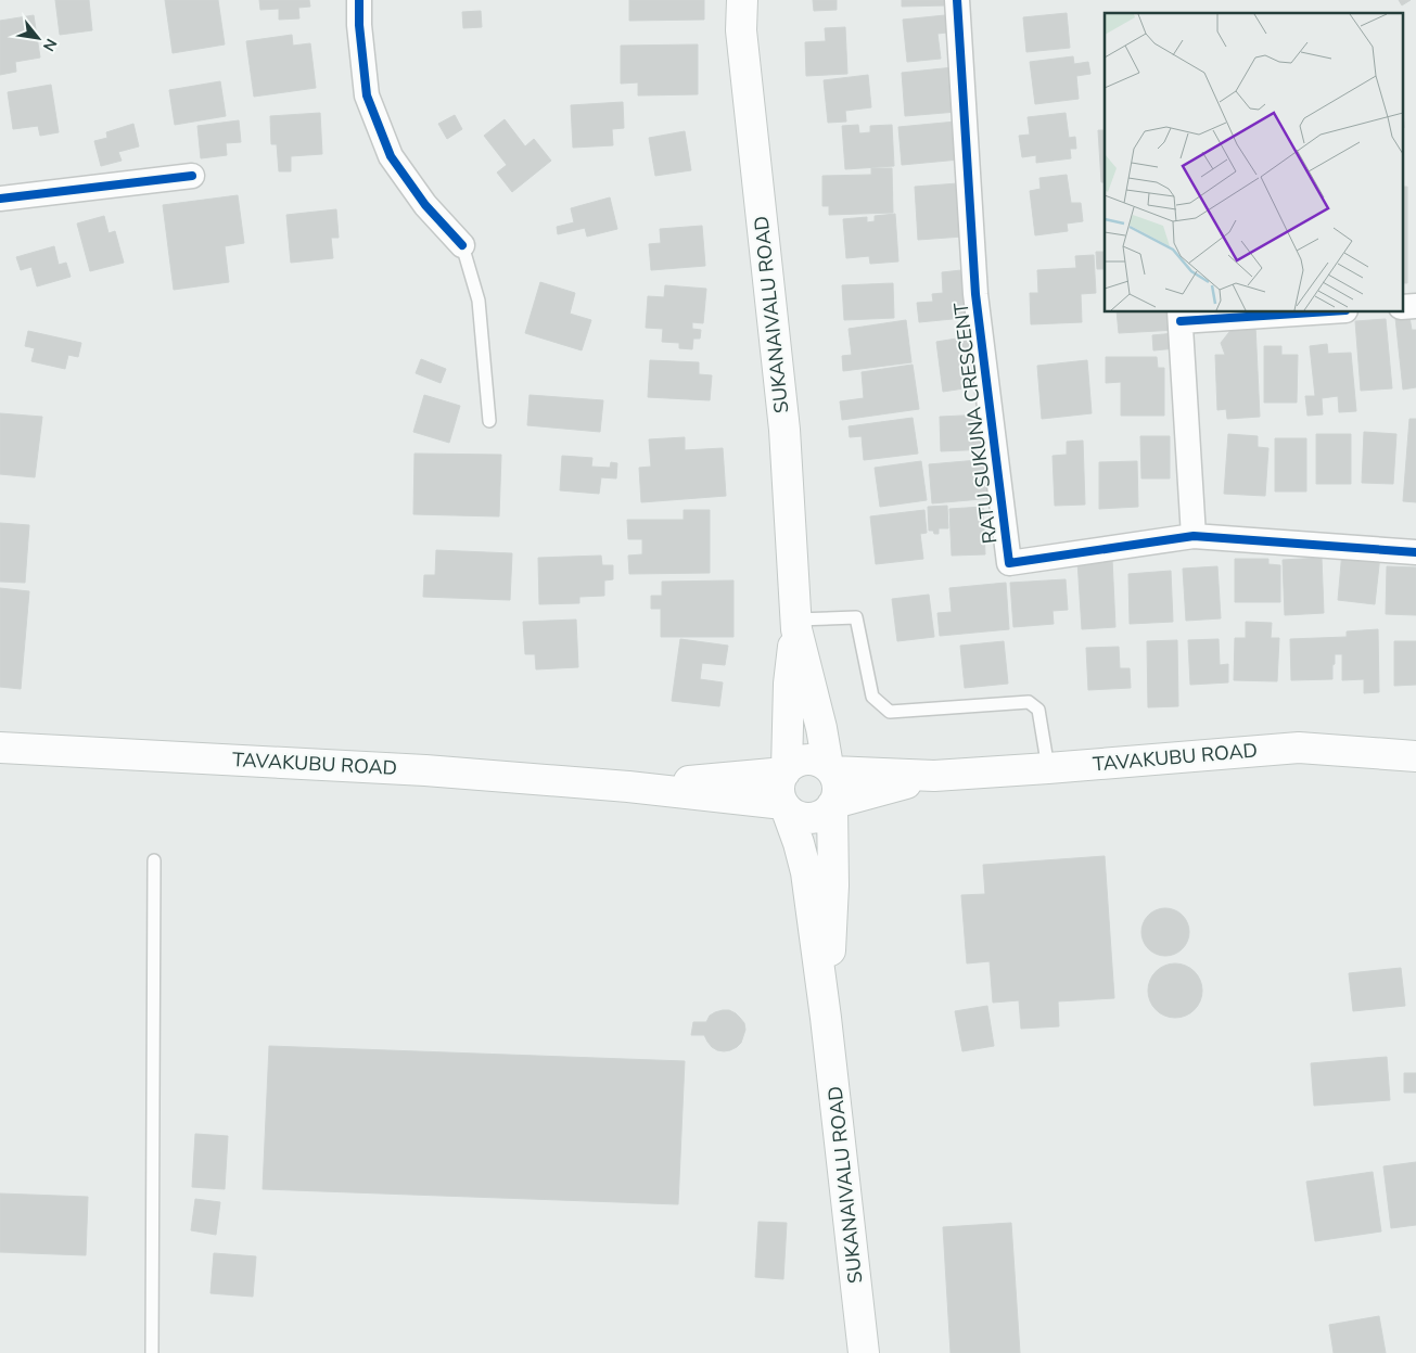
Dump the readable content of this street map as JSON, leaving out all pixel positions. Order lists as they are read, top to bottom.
{
  "streets": {
    "main road": ["SUKANAIVALU ROAD", "TAVAKUBU ROAD"],
    "street": ["RATU SUKUNA CRESCENT"]
  },
  "crossings": [
    ["SUKANAIVALU ROAD", "TAVAKUBU ROAD"]
  ],
  "north": "bottom right"
}
